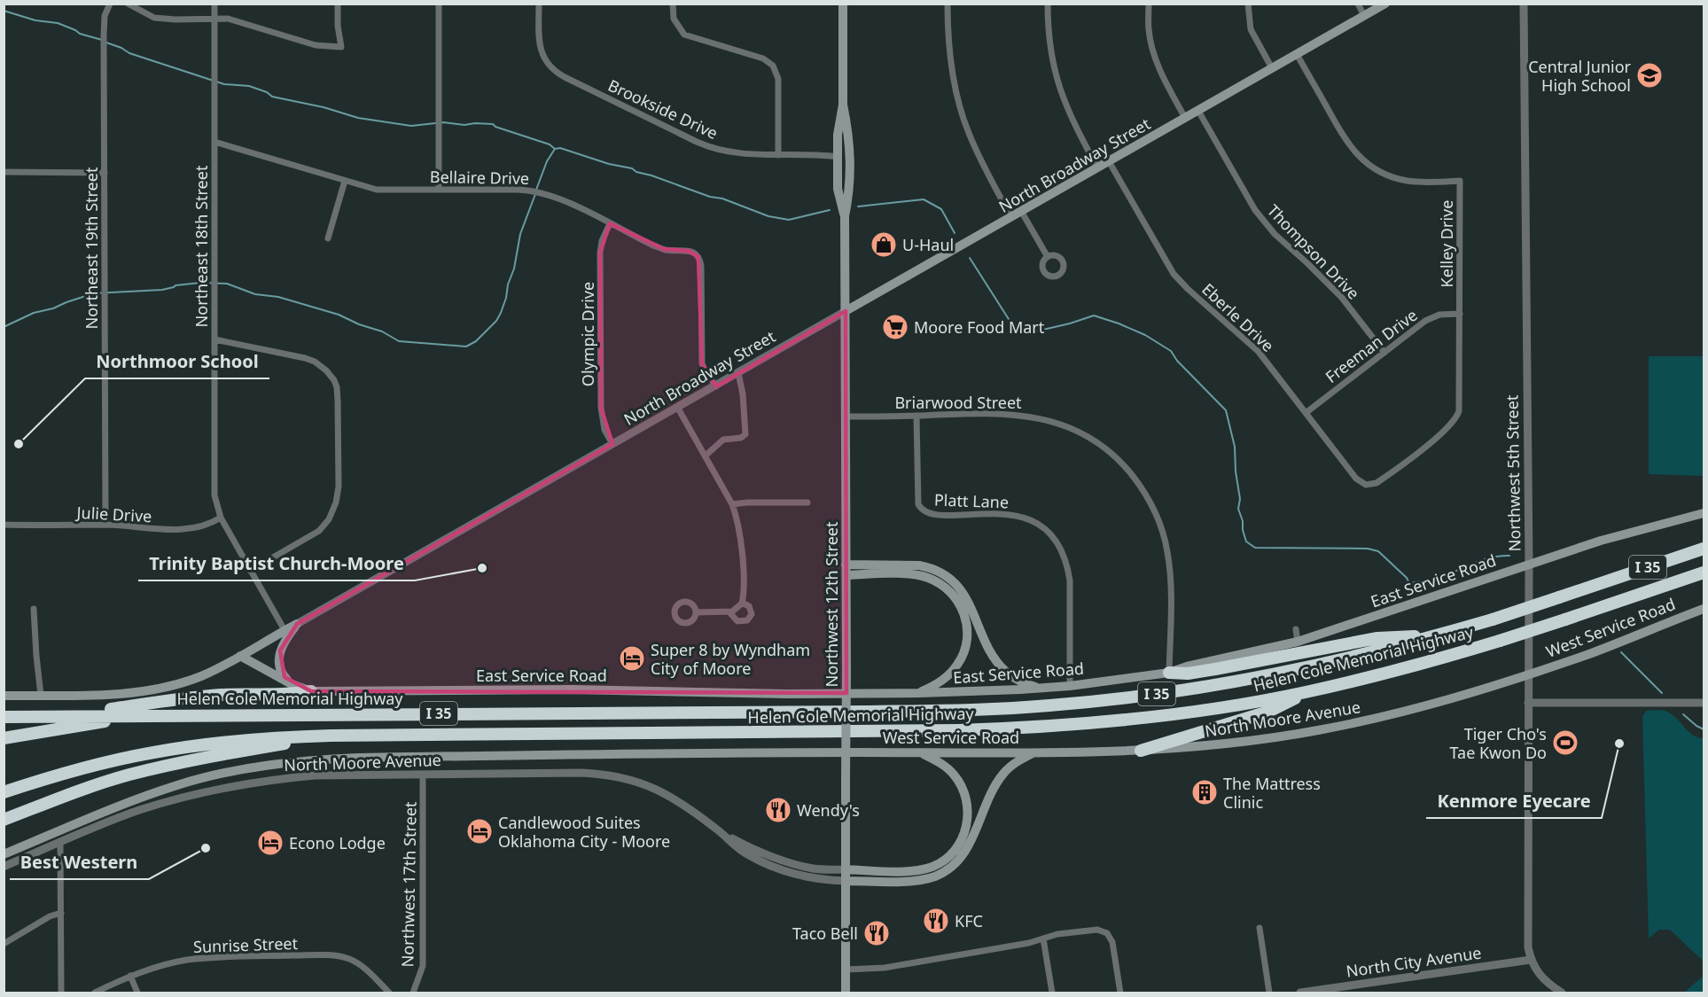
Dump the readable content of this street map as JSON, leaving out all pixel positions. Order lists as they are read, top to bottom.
{
  "streets": {
    "highway": ["I 35", "Helen Cole Memorial Highway"],
    "main road": [
      "North Broadway Street",
      "East Service Road",
      "Northwest 12th Street",
      "West Service Road",
      "North Moore Avenue"
    ],
    "street": [
      "Brookside Drive",
      "Bellaire Drive",
      "Kelley Drive",
      "Northeast 18th Street",
      "Northeast 19th Street",
      "Thompson Drive",
      "Eberle Drive",
      "Olympic Drive",
      "Freeman Drive",
      "Briarwood Street",
      "Northwest 5th Street",
      "Platt Lane",
      "Julie Drive",
      "Northwest 17th Street",
      "Sunrise Street",
      "North City Avenue"
    ]
  },
  "crossings": [
    ["North Broadway Street", "Bellaire Drive"],
    ["North Broadway Street", "Kelley Drive"],
    ["North Broadway Street", "Northeast 18th Street"],
    ["North Broadway Street", "Thompson Drive"],
    ["North Broadway Street", "Eberle Drive"],
    ["North Broadway Street", "Olympic Drive"],
    ["North Broadway Street", "East Service Road"],
    ["North Broadway Street", "Northwest 12th Street"],
    ["Bellaire Drive", "Northeast 18th Street"],
    ["Bellaire Drive", "Olympic Drive"],
    ["Kelley Drive", "Eberle Drive"],
    ["Kelley Drive", "Freeman Drive"],
    ["Northeast 18th Street", "Julie Drive"],
    ["Northeast 19th Street", "Julie Drive"],
    ["Thompson Drive", "Freeman Drive"],
    ["Eberle Drive", "Freeman Drive"],
    ["Briarwood Street", "Platt Lane"],
    ["Briarwood Street", "East Service Road"],
    ["Briarwood Street", "Northwest 12th Street"],
    ["Northwest 5th Street", "East Service Road"],
    ["Northwest 5th Street", "West Service Road"],
    ["Northwest 5th Street", "North Moore Avenue"],
    ["Northwest 5th Street", "North City Avenue"],
    ["Platt Lane", "East Service Road"],
    ["Northwest 12th Street", "North Moore Avenue"],
    ["West Service Road", "North Moore Avenue"],
    ["North Moore Avenue", "Northwest 17th Street"]
  ],
  "places": {
    "school or university": ["Central Junior High School"],
    "shop": ["U-Haul"],
    "supermarket": ["Moore Food Mart"],
    "other": [
      "Northmoor School",
      "Trinity Baptist Church-Moore",
      "Kenmore Eyecare",
      "Best Western"
    ],
    "hotel": ["Super 8 by Wyndham City of Moore", "Candlewood Suites Oklahoma City - Moore", "Econo Lodge"],
    "sports": ["Tiger Cho's Tae Kwon Do"],
    "building": ["The Mattress Clinic"],
    "restaurant": ["Wendy's", "KFC", "Taco Bell"]
  }
}
